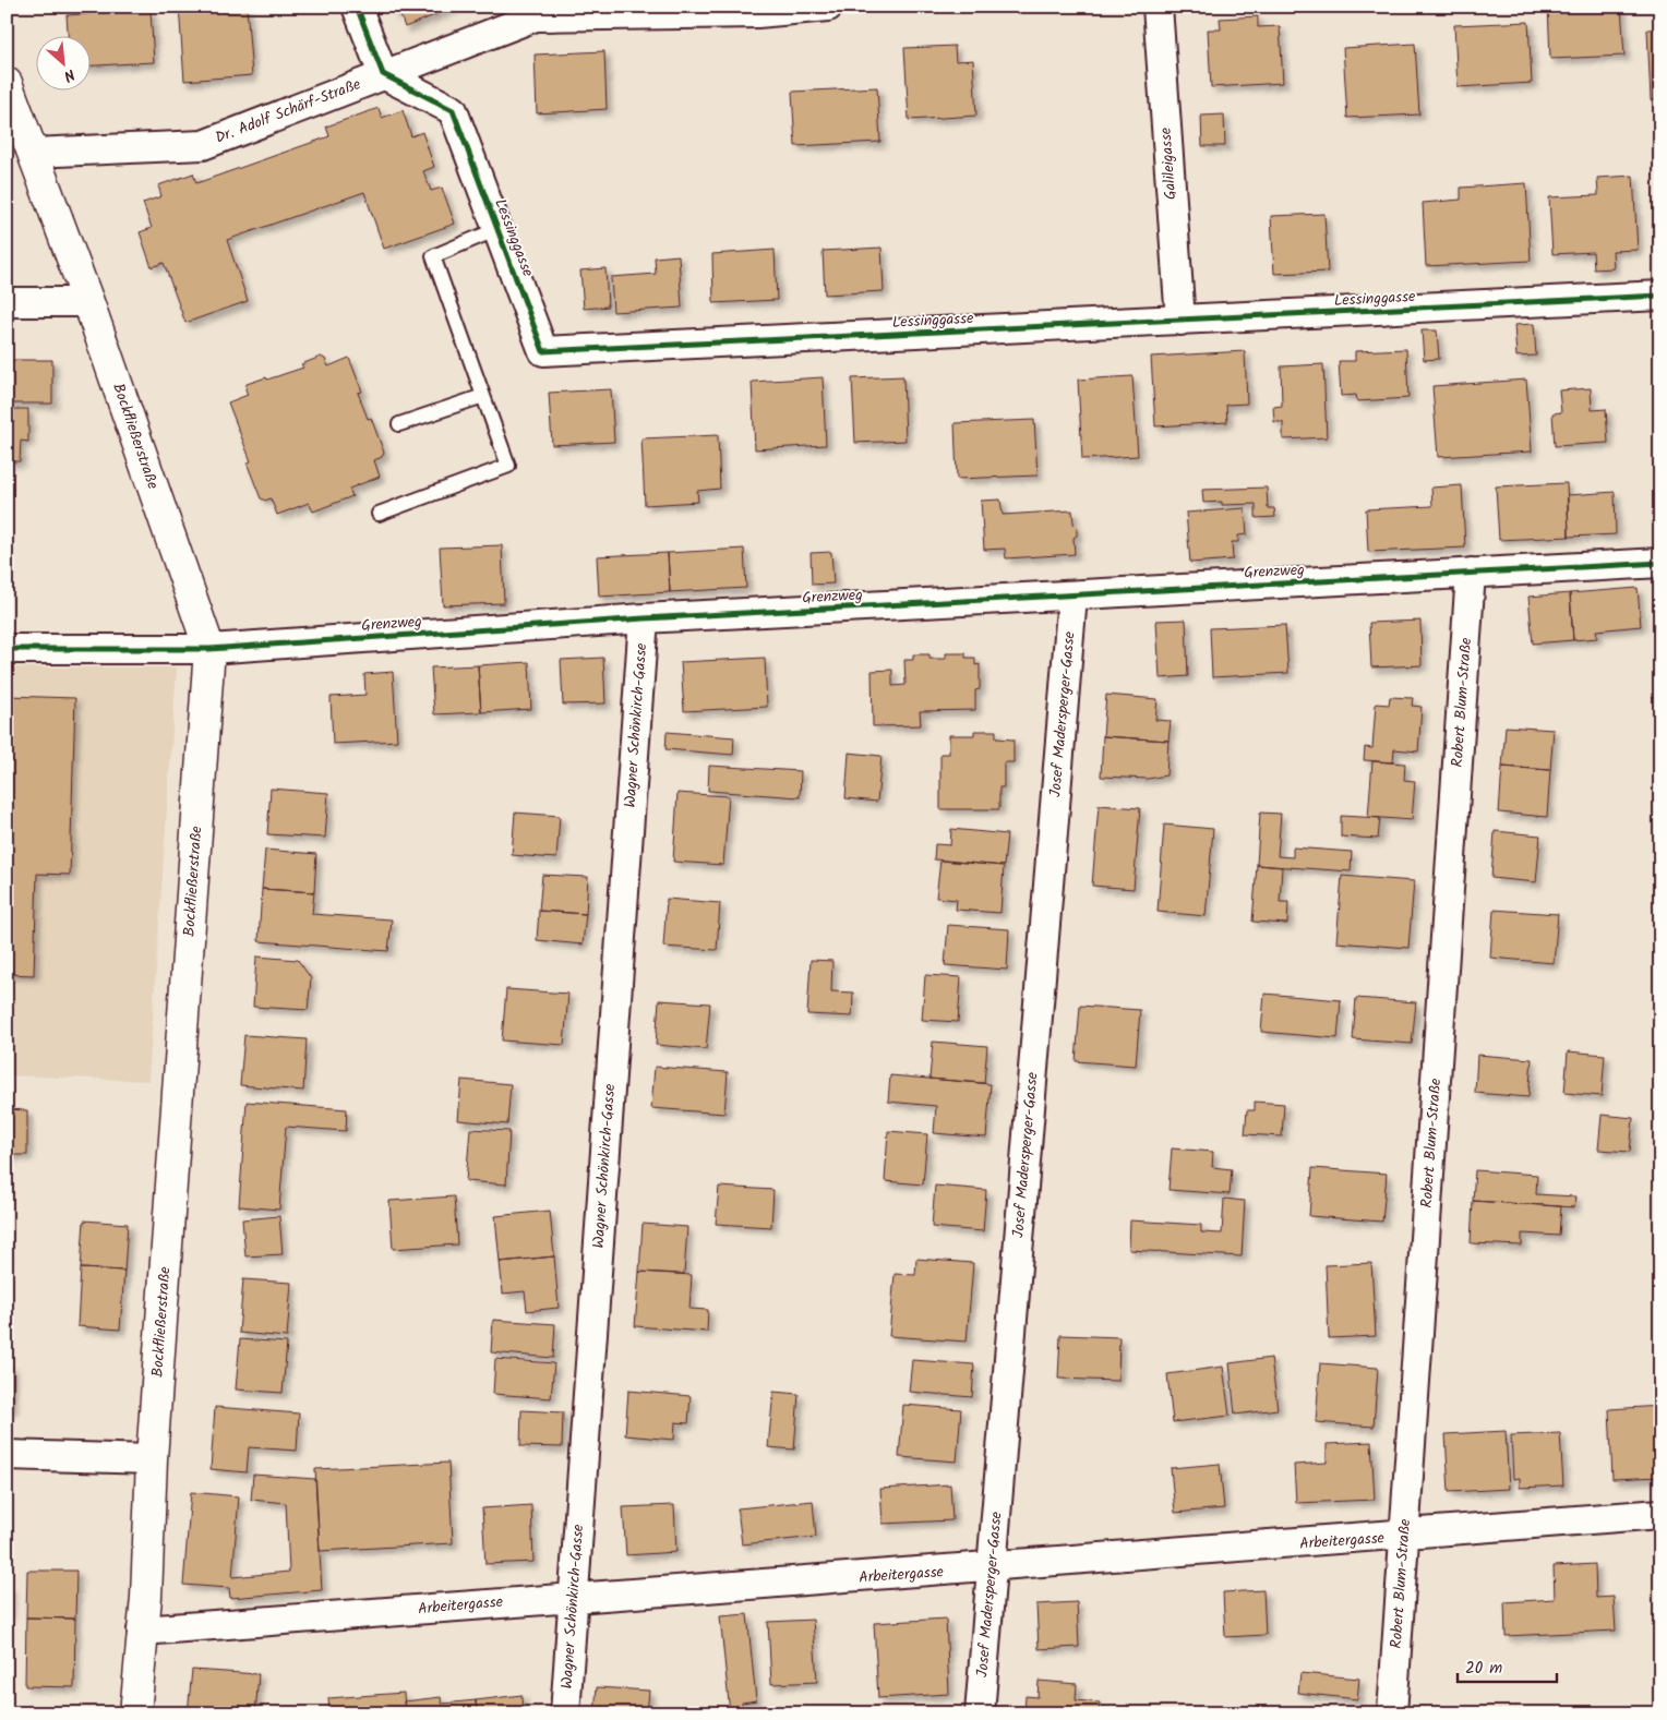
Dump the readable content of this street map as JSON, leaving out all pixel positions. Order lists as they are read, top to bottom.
{
  "streets": {
    "main road": ["Bockfließerstraße"],
    "street": [
      "Dr. Adolf Schärf-Straße",
      "Galileigasse",
      "Lessinggasse",
      "Grenzweg",
      "Robert Blum-Straße",
      "Josef Madersperger-Gasse",
      "Wagner Schönkirch-Gasse",
      "Arbeitergasse"
    ]
  },
  "crossings": [
    ["Dr. Adolf Schärf-Straße", "Lessinggasse"],
    ["Dr. Adolf Schärf-Straße", "Bockfließerstraße"],
    ["Galileigasse", "Lessinggasse"],
    ["Bockfließerstraße", "Grenzweg"],
    ["Bockfließerstraße", "Arbeitergasse"],
    ["Grenzweg", "Robert Blum-Straße"],
    ["Grenzweg", "Josef Madersperger-Gasse"],
    ["Grenzweg", "Wagner Schönkirch-Gasse"],
    ["Robert Blum-Straße", "Arbeitergasse"],
    ["Josef Madersperger-Gasse", "Arbeitergasse"],
    ["Wagner Schönkirch-Gasse", "Arbeitergasse"]
  ],
  "scale_bar": "20 m",
  "north": "bottom right"
}
